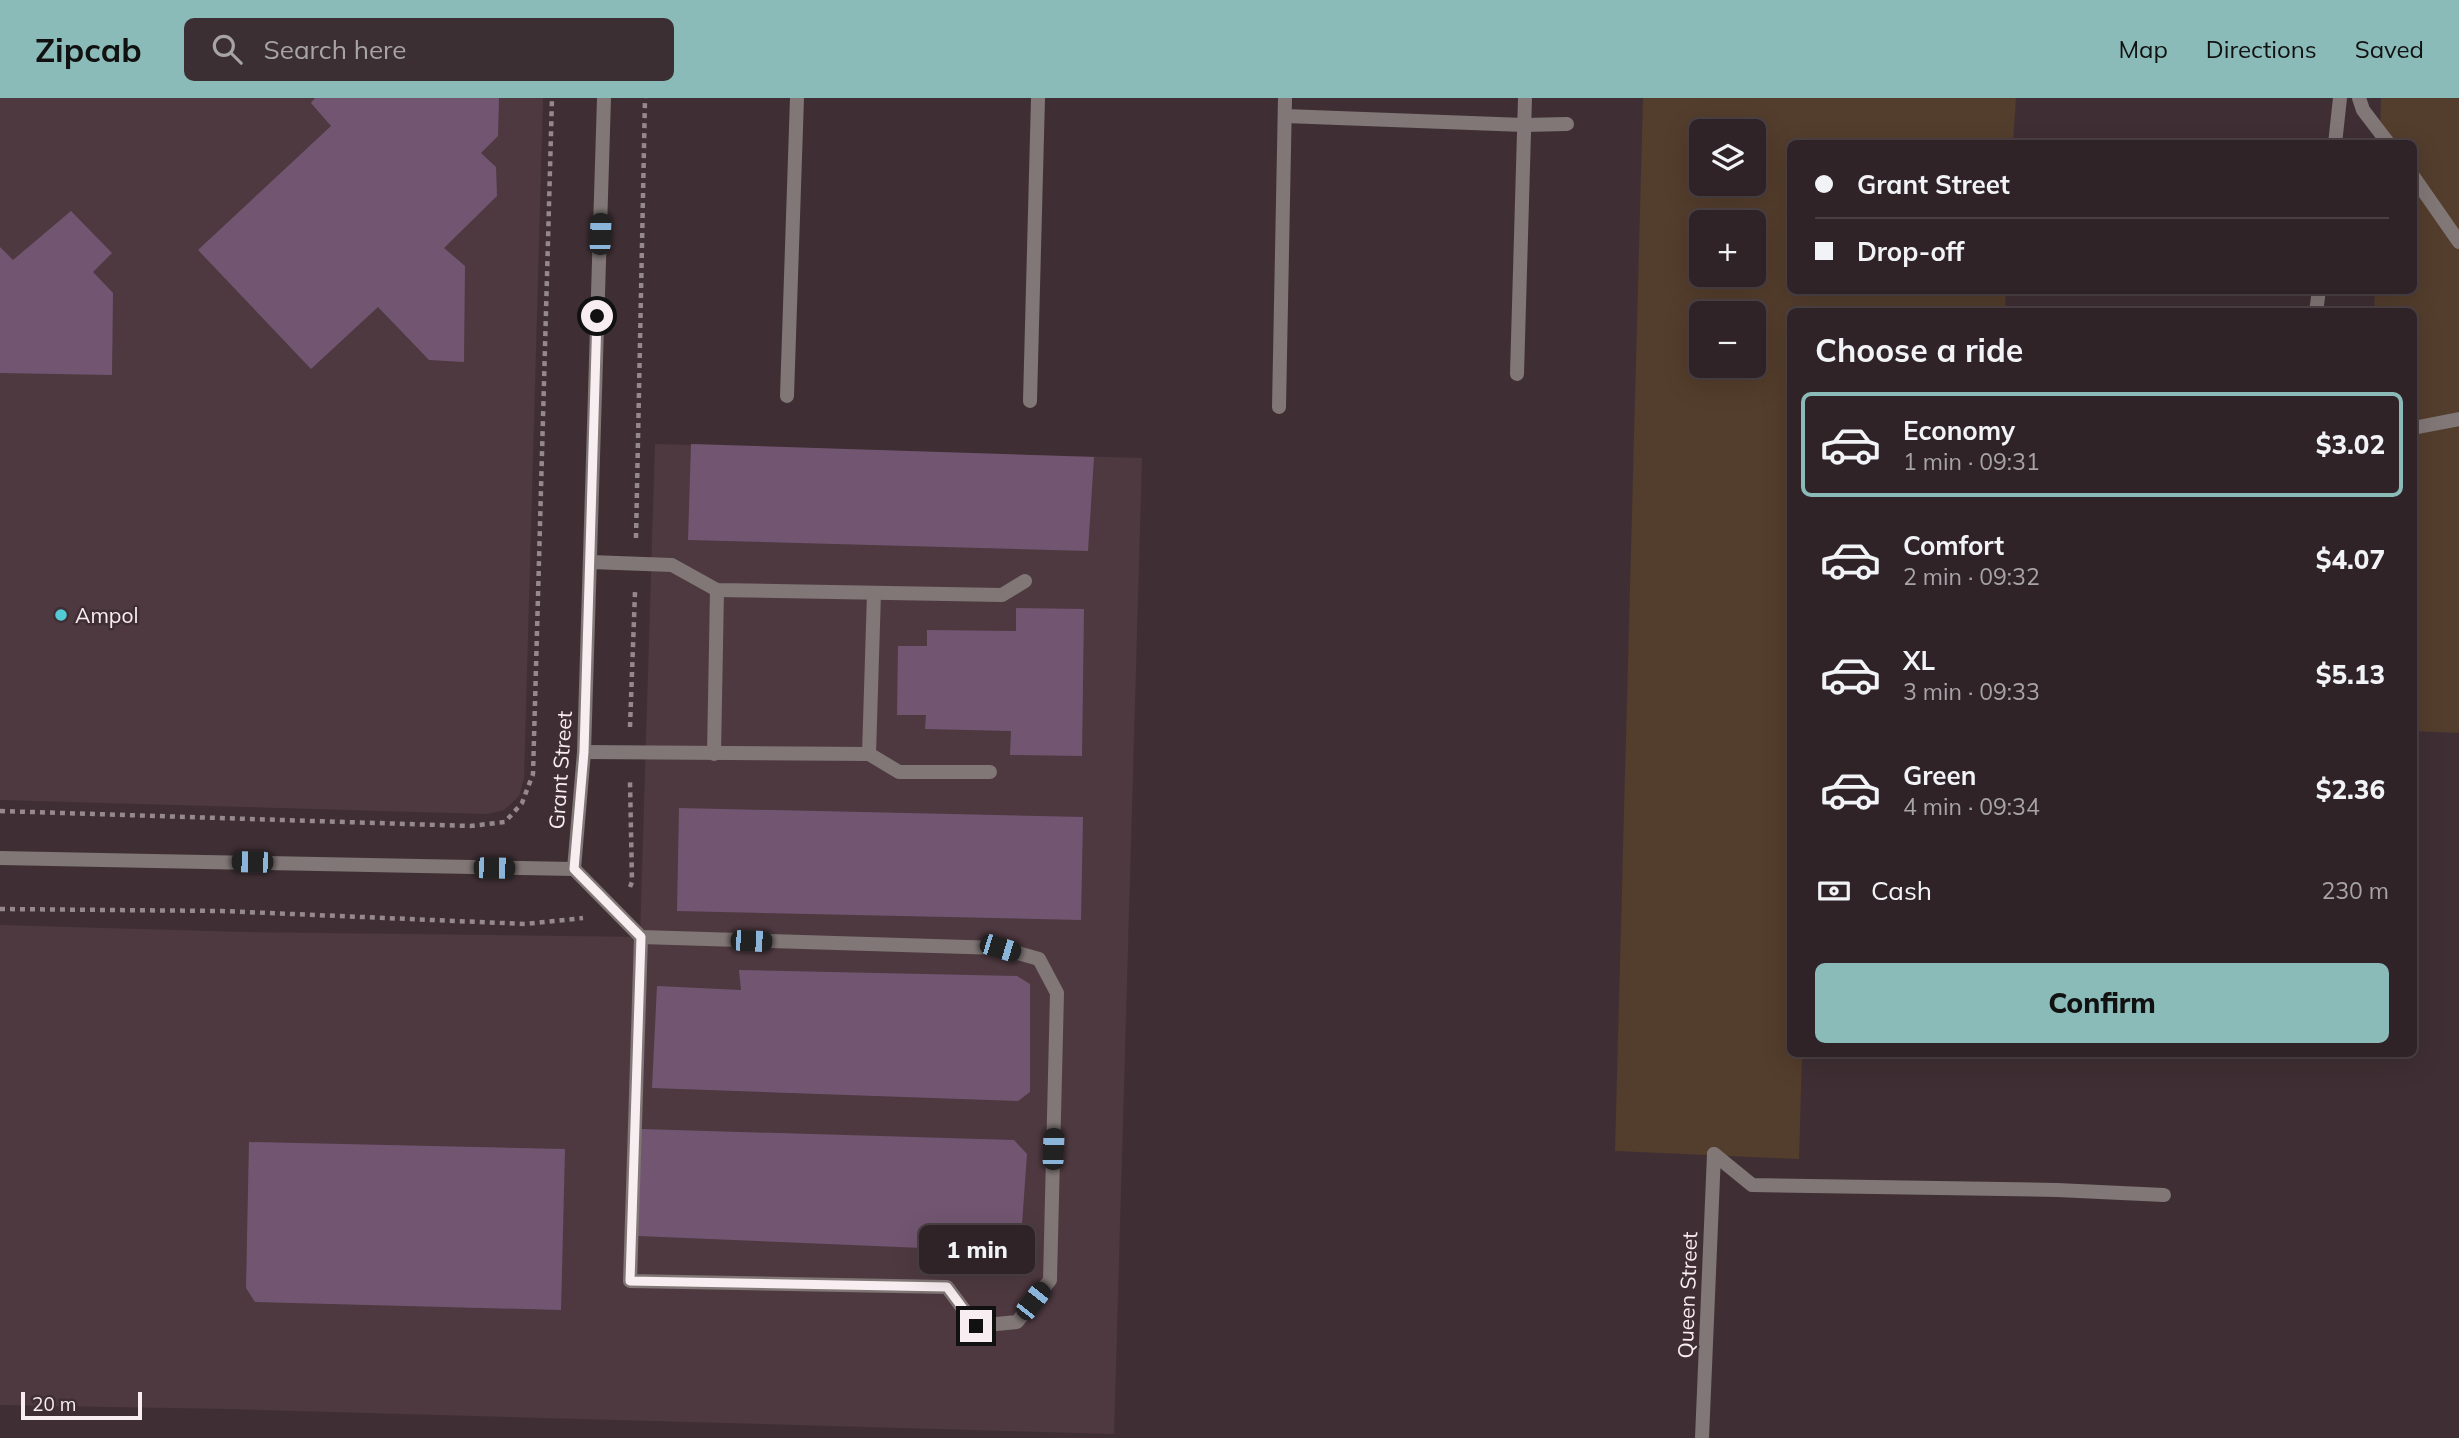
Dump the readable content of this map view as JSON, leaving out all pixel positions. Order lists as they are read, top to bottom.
{
  "streets": {
    "street": ["Grant Street", "Queen Street"]
  },
  "places": ["Ampol"],
  "scale_bar": "20 m",
  "page": {
    "header": "Zipcab",
    "search": "Search here",
    "nav": ["Map", "Directions", "Saved"],
    "map_buttons": ["+", "−"],
    "banner": ["Grant Street", "Drop-off"],
    "heading": "Choose a ride",
    "list": [
      {
        "name": "Economy",
        "note": "1 min · 09:31",
        "value": "$3.02"
      },
      {
        "name": "Comfort",
        "note": "2 min · 09:32",
        "value": "$4.07"
      },
      {
        "name": "XL",
        "note": "3 min · 09:33",
        "value": "$5.13"
      },
      {
        "name": "Green",
        "note": "4 min · 09:34",
        "value": "$2.36"
      }
    ],
    "pay": ["Cash", "230 m"],
    "buttons": "Confirm",
    "bubble": "1 min",
    "scale": "20 m"
  }
}
